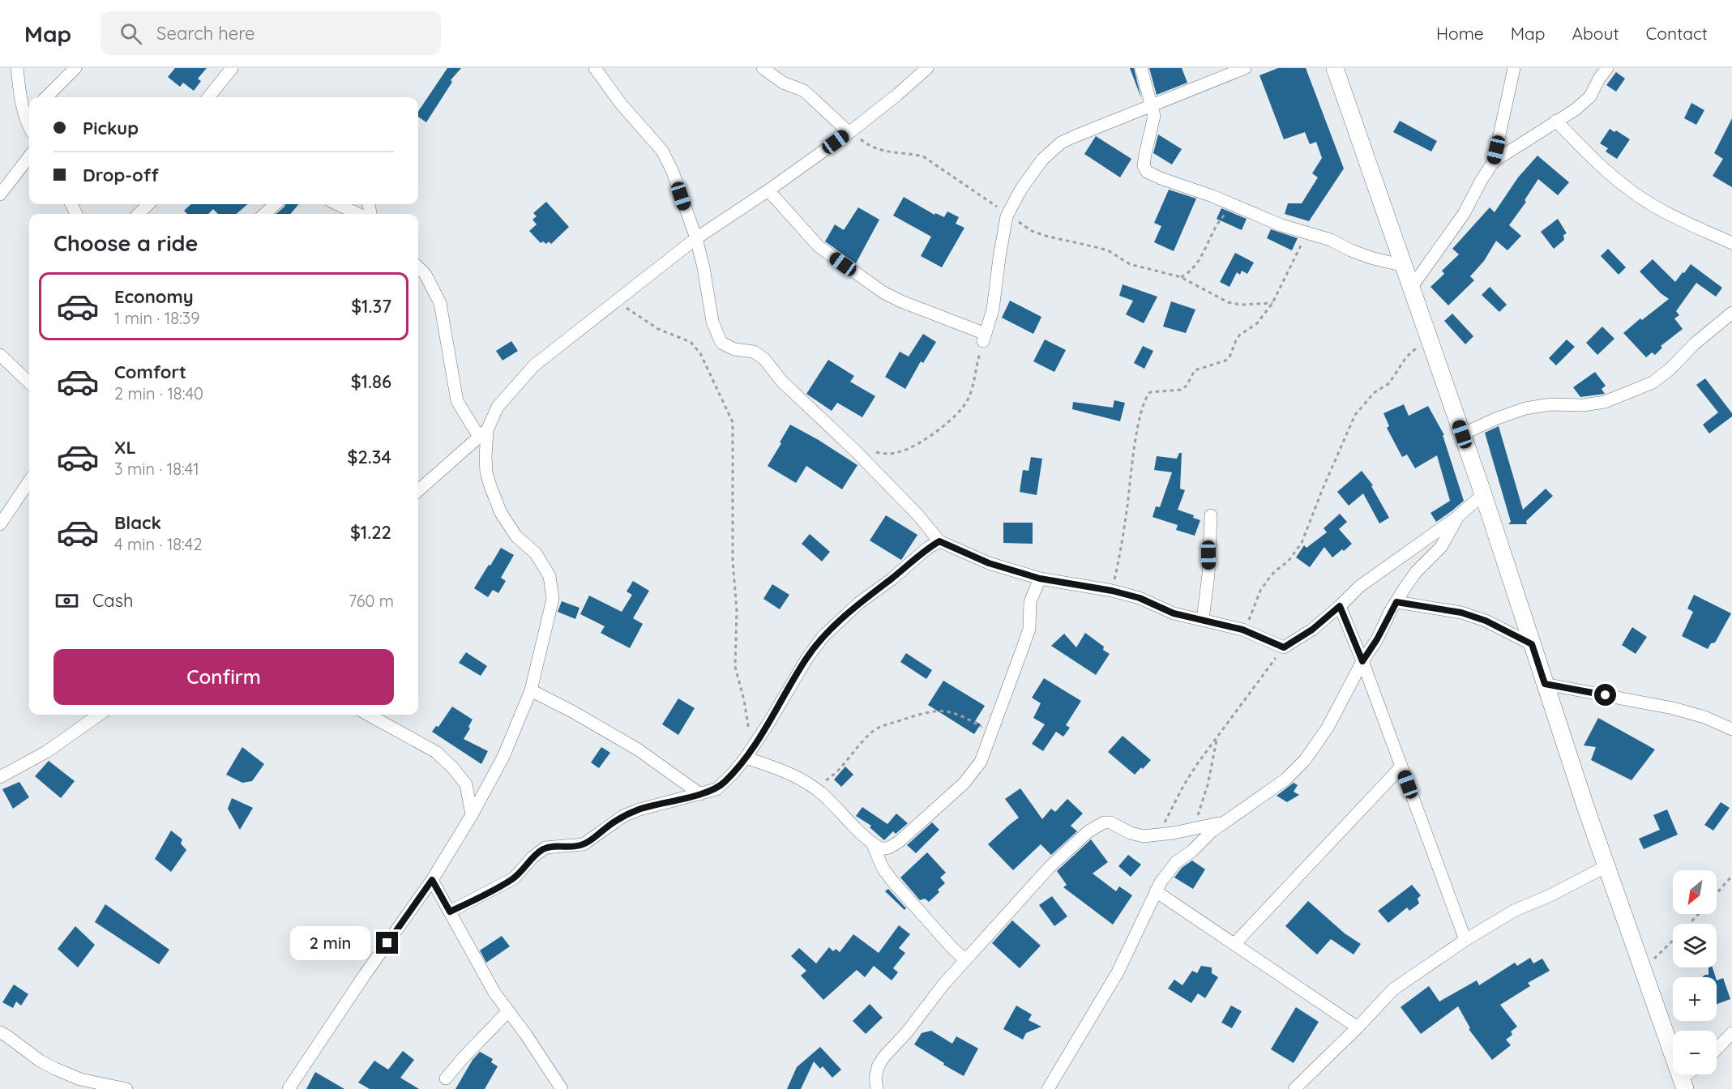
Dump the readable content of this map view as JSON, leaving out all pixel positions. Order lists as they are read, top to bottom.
{
  "north": "bottom left",
  "page": {
    "header": "Map",
    "search": "Search here",
    "nav": [
      "Home",
      "Map",
      "About",
      "Contact"
    ],
    "banner": ["Pickup", "Drop-off"],
    "heading": "Choose a ride",
    "list": [
      {
        "name": "Economy",
        "note": "1 min · 18:39",
        "value": "$1.37"
      },
      {
        "name": "Comfort",
        "note": "2 min · 18:40",
        "value": "$1.86"
      },
      {
        "name": "XL",
        "note": "3 min · 18:41",
        "value": "$2.34"
      },
      {
        "name": "Black",
        "note": "4 min · 18:42",
        "value": "$1.22"
      }
    ],
    "pay": ["Cash", "760 m"],
    "buttons": "Confirm",
    "map_buttons": ["+", "−"],
    "bubble": "2 min"
  }
}
